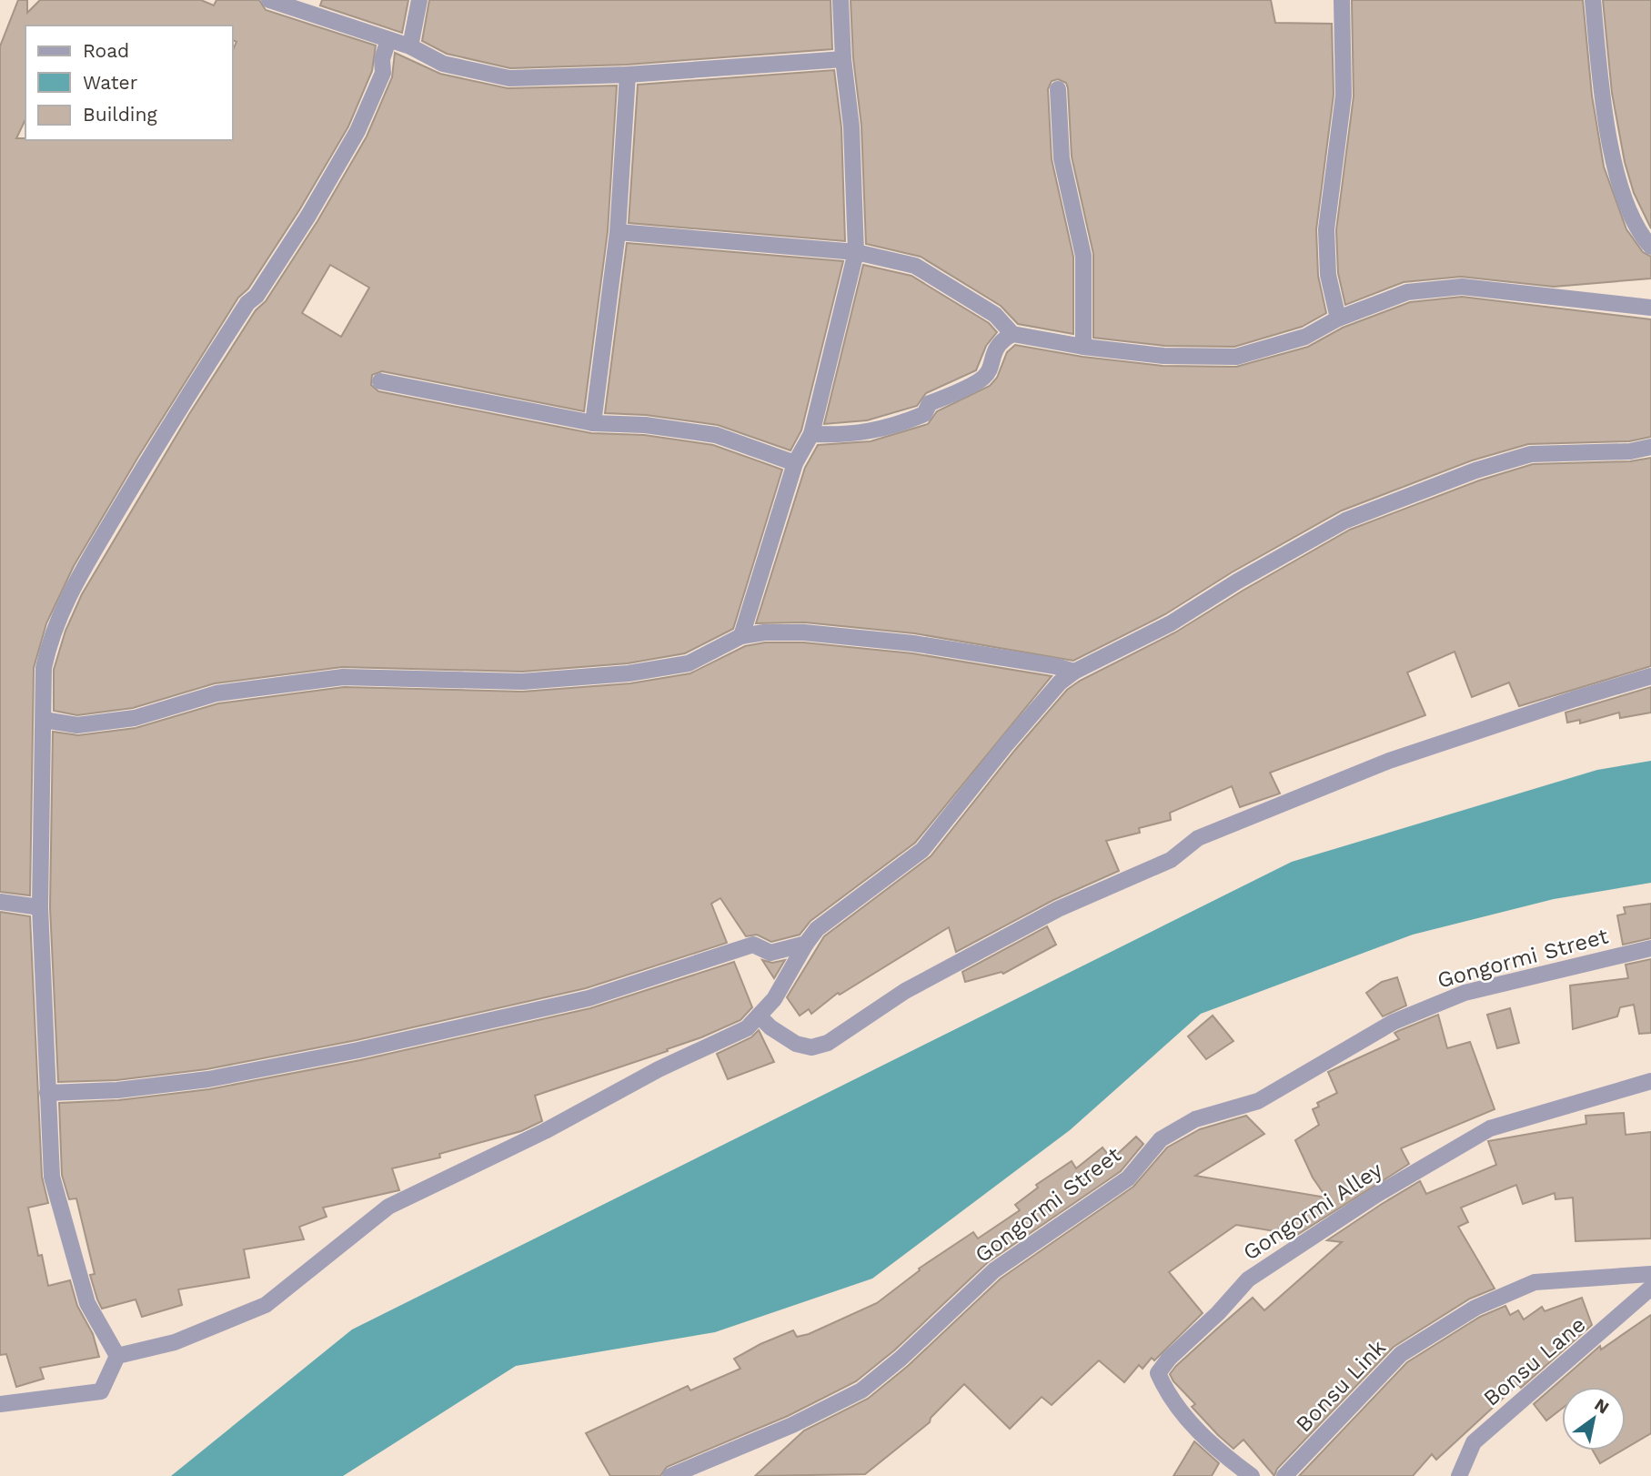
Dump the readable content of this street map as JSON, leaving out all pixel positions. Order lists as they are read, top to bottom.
{
  "streets": {
    "street": [
      "Gongormi Street",
      "Gongormi Alley",
      "Bonsu Lane",
      "Bonsu Link"
    ]
  },
  "legend": ["Road", "Water", "Building"],
  "north": "top right"
}
